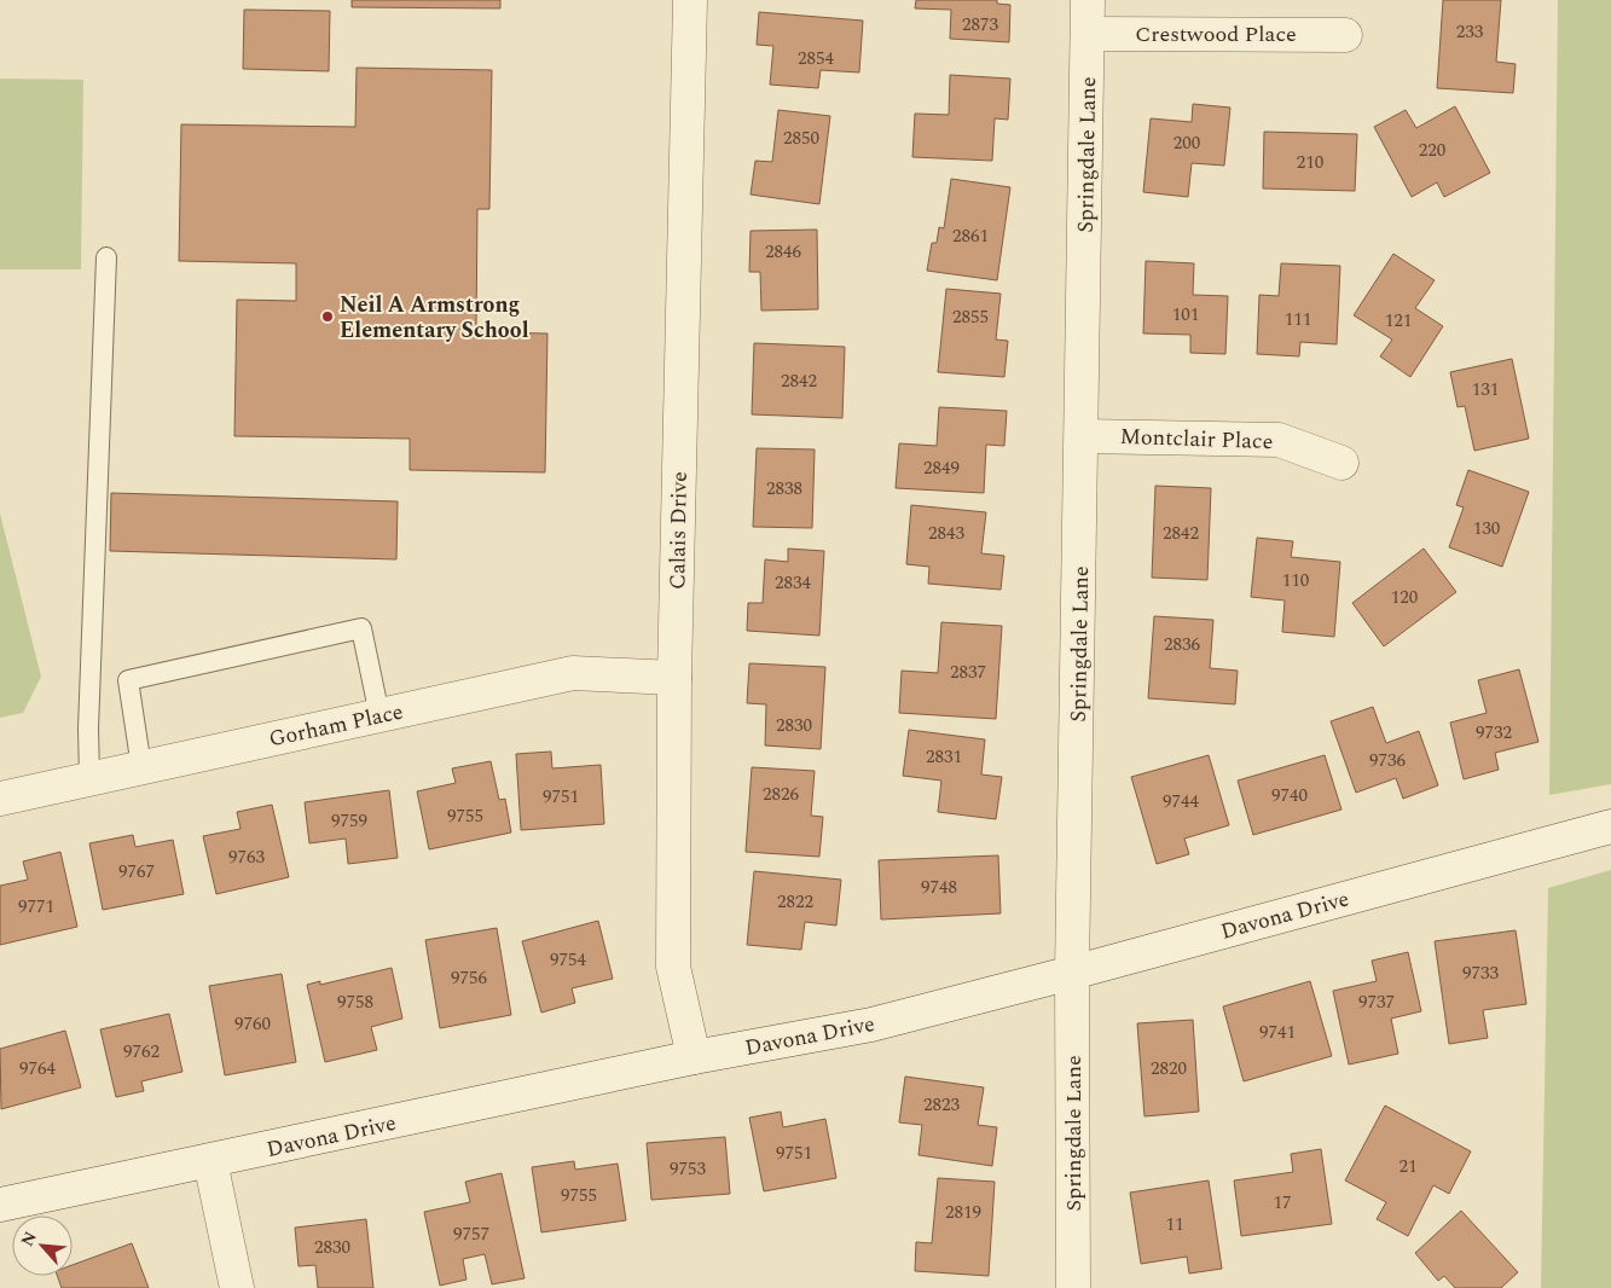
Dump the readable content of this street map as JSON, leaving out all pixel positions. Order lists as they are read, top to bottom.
{
  "streets": {
    "street": [
      "Crestwood Place",
      "Springdale Lane",
      "Montclair Place",
      "Calais Drive",
      "Gorham Place",
      "Davona Drive"
    ]
  },
  "crossings": [
    ["Crestwood Place", "Springdale Lane"],
    ["Springdale Lane", "Montclair Place"],
    ["Springdale Lane", "Davona Drive"],
    ["Calais Drive", "Gorham Place"],
    ["Calais Drive", "Davona Drive"]
  ],
  "places": ["Neil A Armstrong Elementary School"],
  "house_numbers": [
    "2873",
    "233",
    "2854",
    "2850",
    "200",
    "220",
    "210",
    "2861",
    "2846",
    "101",
    "2855",
    "111",
    "121",
    "2842",
    "131",
    "2849",
    "2838",
    "130",
    "2843",
    "2842",
    "110",
    "2834",
    "120",
    "2836",
    "2837",
    "2830",
    "9732",
    "2831",
    "9736",
    "2826",
    "9740",
    "9751",
    "9744",
    "9755",
    "9759",
    "9763",
    "9767",
    "9748",
    "2822",
    "9771",
    "9754",
    "9733",
    "9756",
    "9758",
    "9737",
    "9760",
    "9741",
    "9762",
    "9764",
    "2820",
    "2823",
    "9751",
    "21",
    "9753",
    "9755",
    "17",
    "2819",
    "11",
    "9757",
    "2830"
  ],
  "north": "top left"
}
